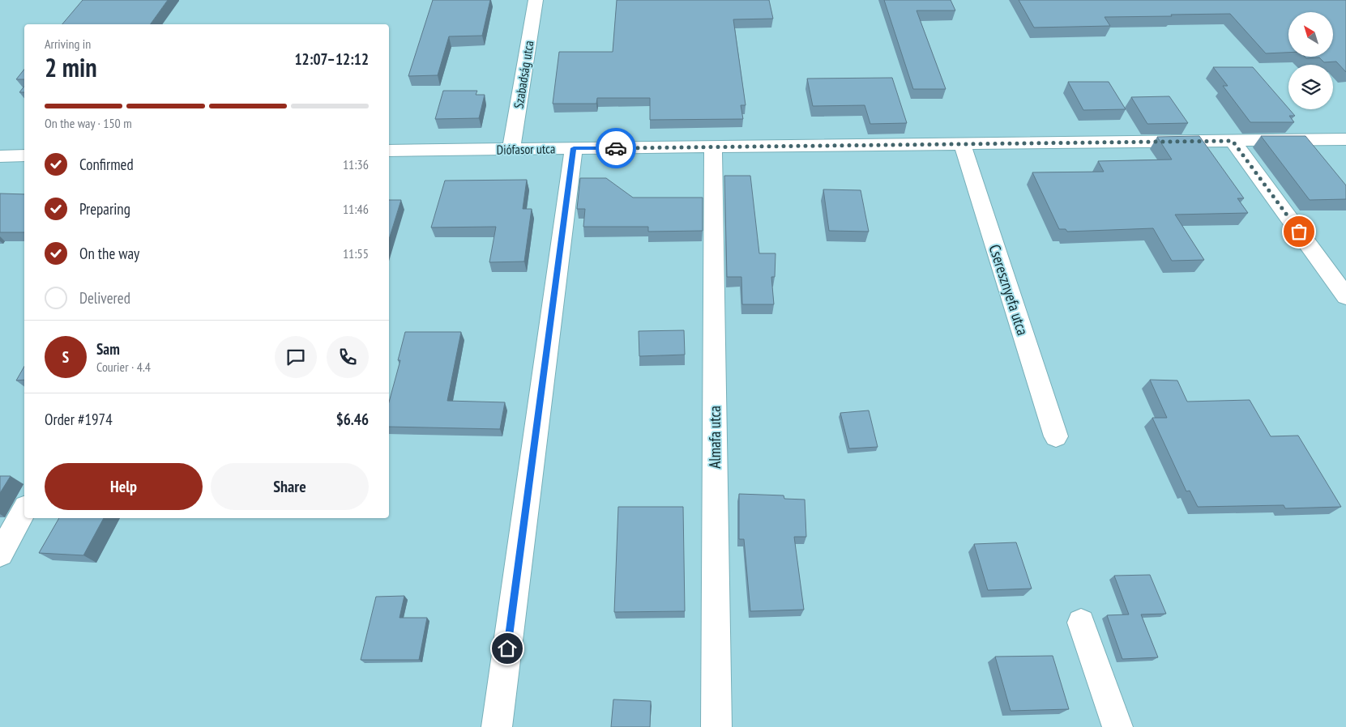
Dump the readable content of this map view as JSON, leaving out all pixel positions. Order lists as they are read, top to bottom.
{
  "streets": {
    "street": [
      "Szabadság utca",
      "Diófasor utca",
      "Cseresznyefa utca",
      "Almafa utca"
    ]
  },
  "crossings": [
    ["Szabadság utca", "Diófasor utca"],
    ["Diófasor utca", "Cseresznyefa utca"],
    ["Diófasor utca", "Almafa utca"]
  ],
  "north": "top left",
  "page": {
    "heading": ["2 min", "Arriving in", "12:07–12:12"],
    "panel": [
      "Sam",
      "Courier · 4.4",
      "Order #1974",
      "$6.46"
    ],
    "bar": "On the way · 150 m",
    "list": [
      ["Confirmed", "11:36"],
      ["Preparing", "11:46"],
      ["On the way", "11:55"],
      "Delivered"
    ],
    "round": "S",
    "buttons": ["Help", "Share"]
  }
}
